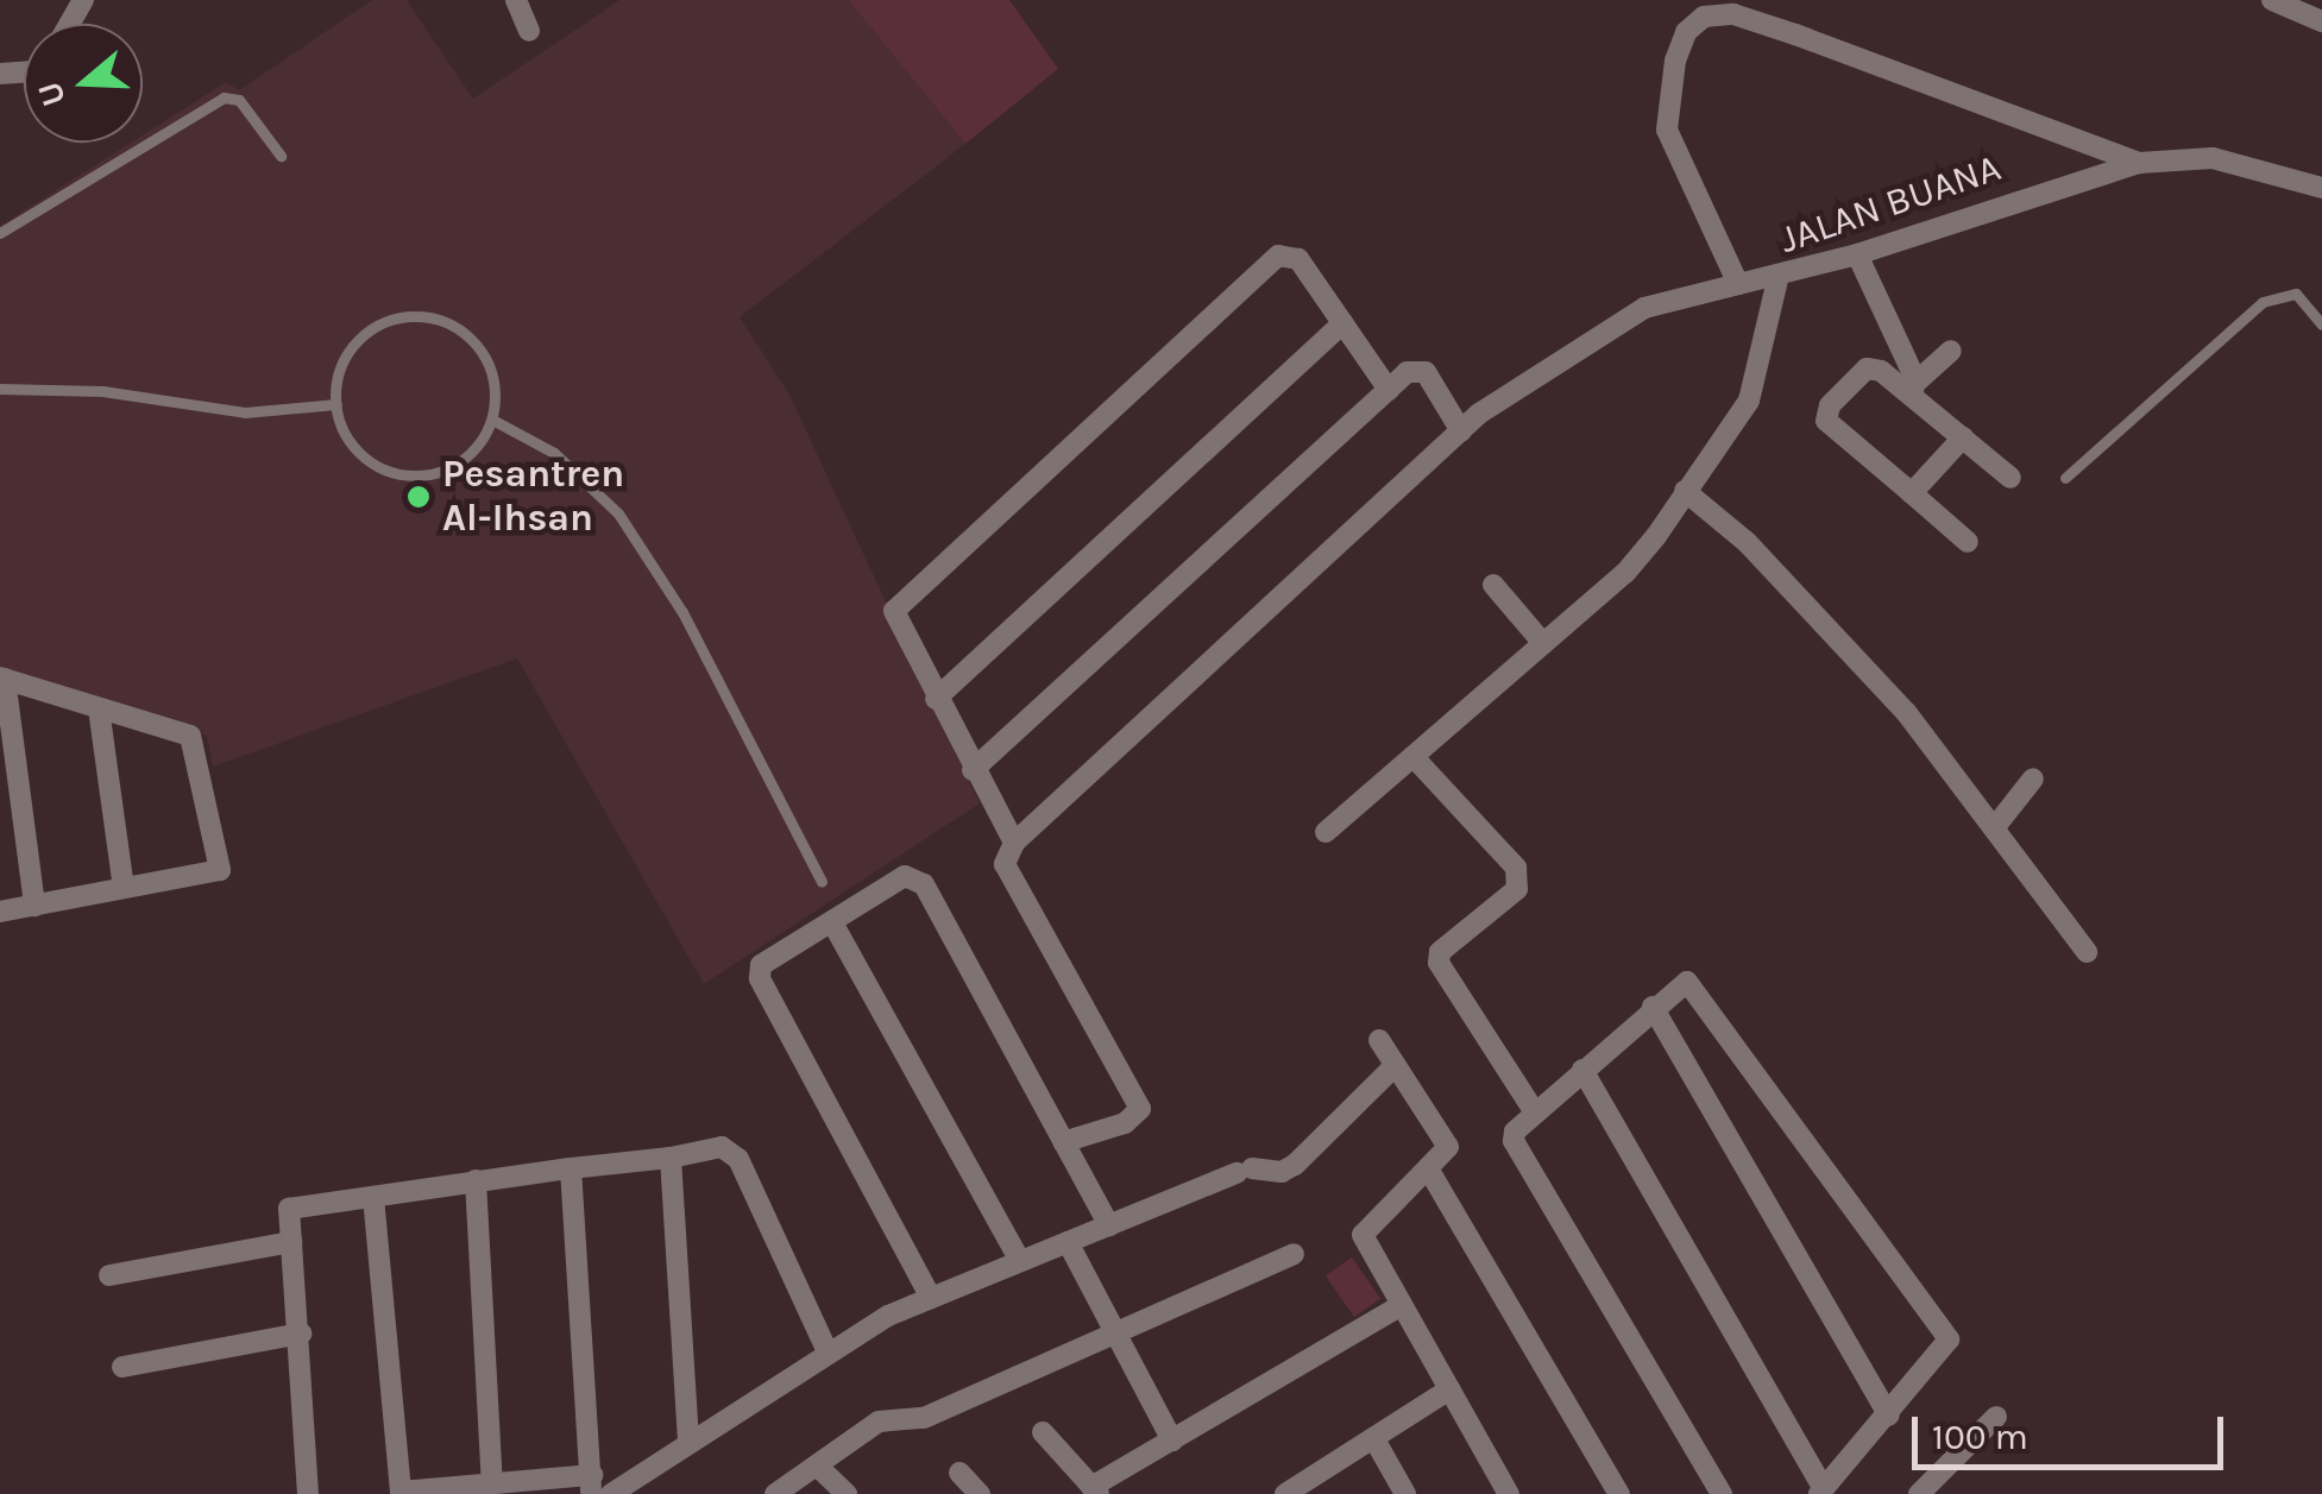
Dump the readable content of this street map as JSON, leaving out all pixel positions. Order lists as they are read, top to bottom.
{
  "streets": {
    "street": ["JALAN BUANA"]
  },
  "places": ["Pesantren Al-Ihsan"],
  "scale_bar": "100 m",
  "north": "left"
}
